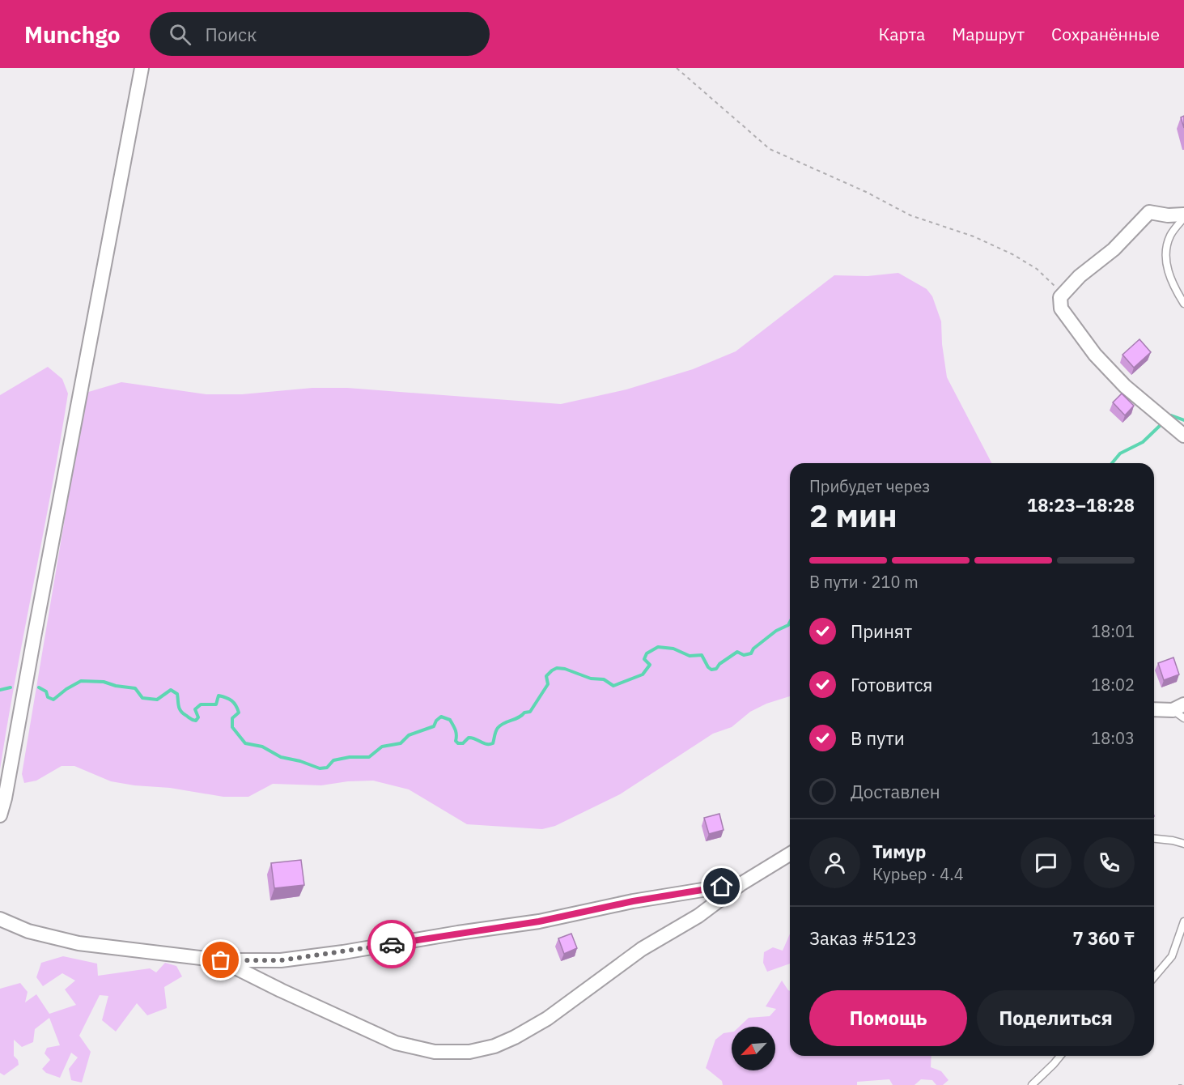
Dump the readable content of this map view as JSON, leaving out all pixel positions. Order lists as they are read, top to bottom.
{
  "north": "bottom left",
  "page": {
    "header": "Munchgo",
    "search": "Поиск",
    "nav": ["Карта", "Маршрут", "Сохранённые"],
    "heading": ["2 мин", "Прибудет через", "18:23–18:28"],
    "panel": [
      "Тимур",
      "Курьер · 4.4",
      "Заказ #5123",
      "7 360 ₸"
    ],
    "bar": "В пути · 210 m",
    "list": [
      ["Принят", "18:01"],
      ["Готовится", "18:02"],
      ["В пути", "18:03"],
      "Доставлен"
    ],
    "buttons": ["Помощь", "Поделиться"]
  }
}
